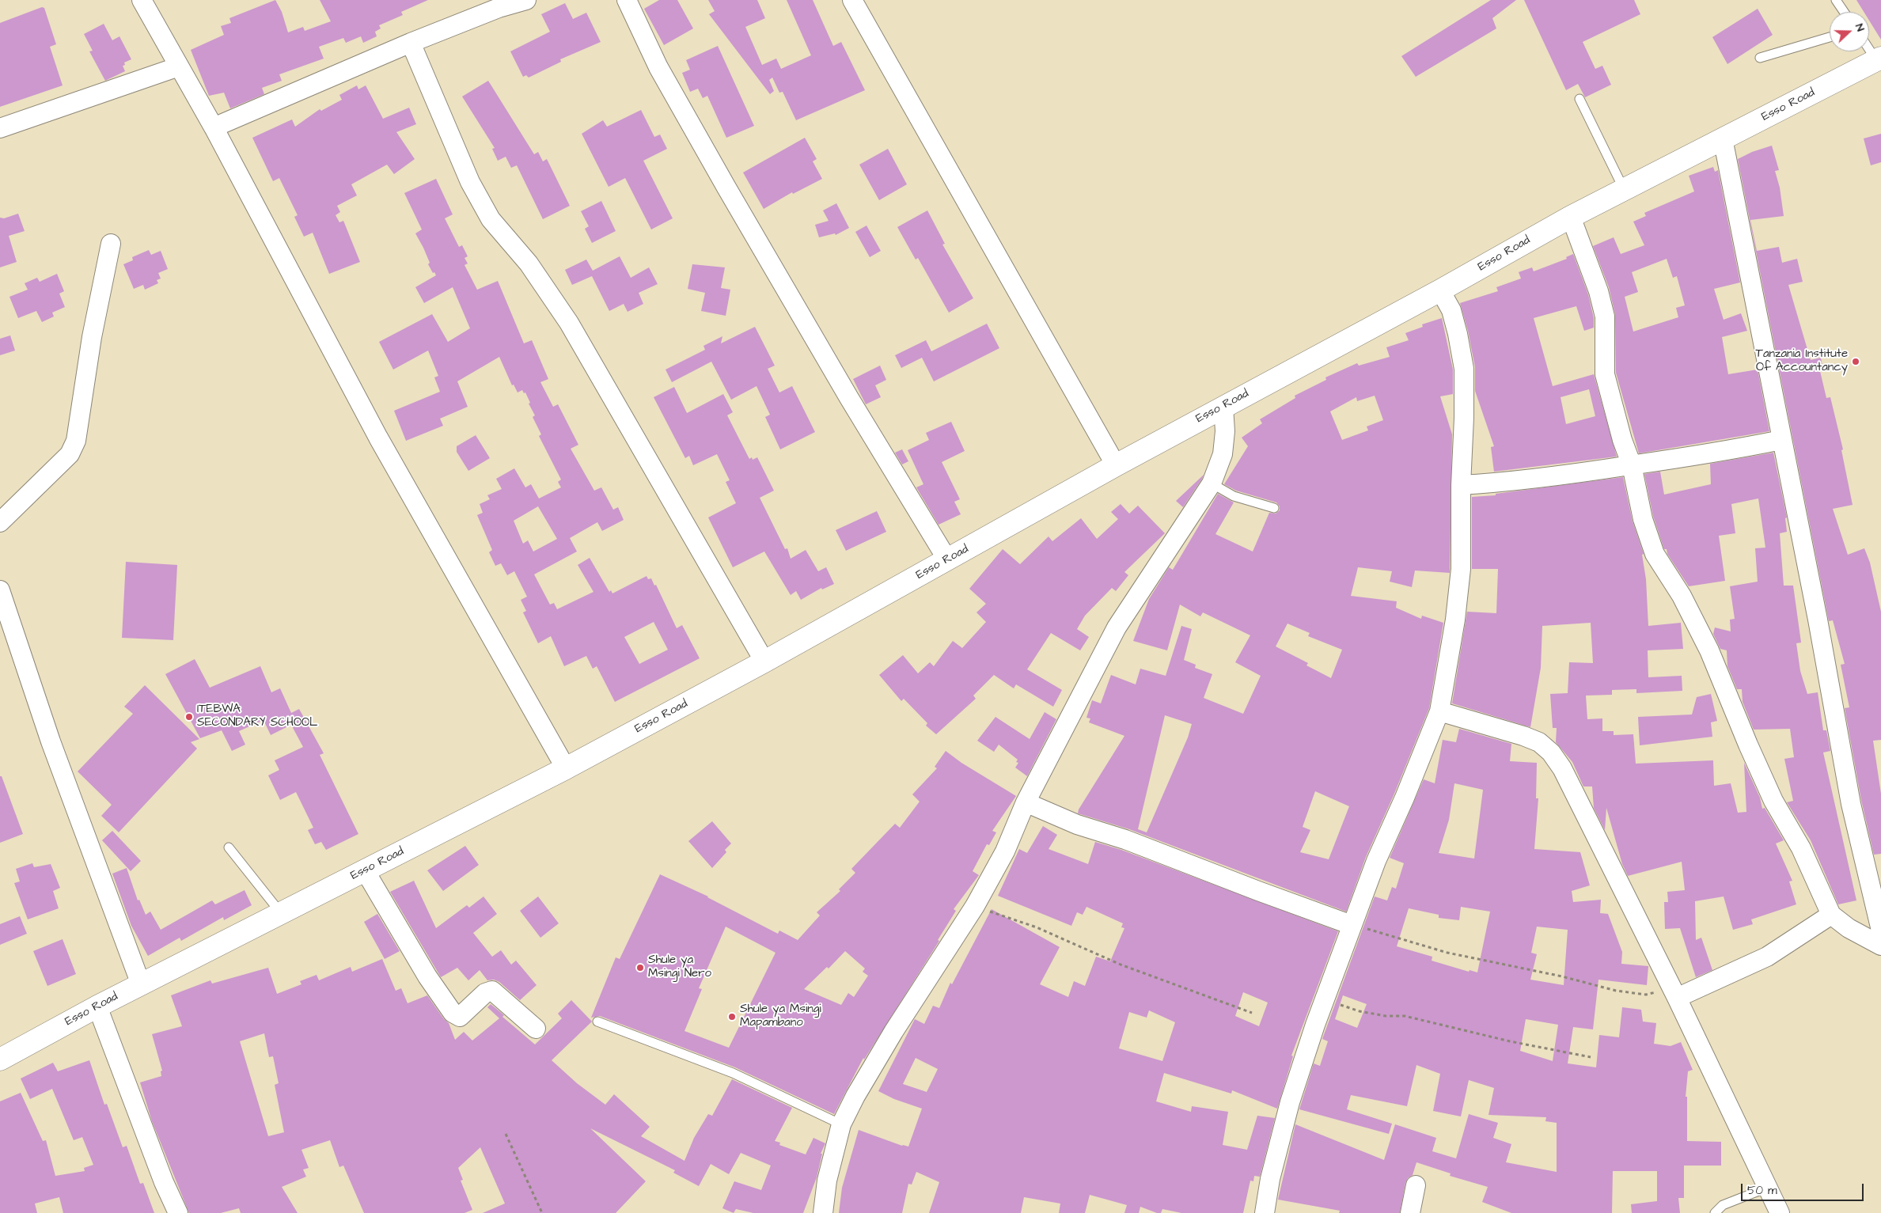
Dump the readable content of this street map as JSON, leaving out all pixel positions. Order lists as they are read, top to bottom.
{
  "streets": {
    "street": ["Esso Road"]
  },
  "places": [
    "Tanzania Institute Of Accountancy",
    "ITEBWA SECONDARY SCHOOL",
    "Shule ya Msingi Nero",
    "Shule ya Msingi Mapambano"
  ],
  "scale_bar": "50 m",
  "north": "right"
}
